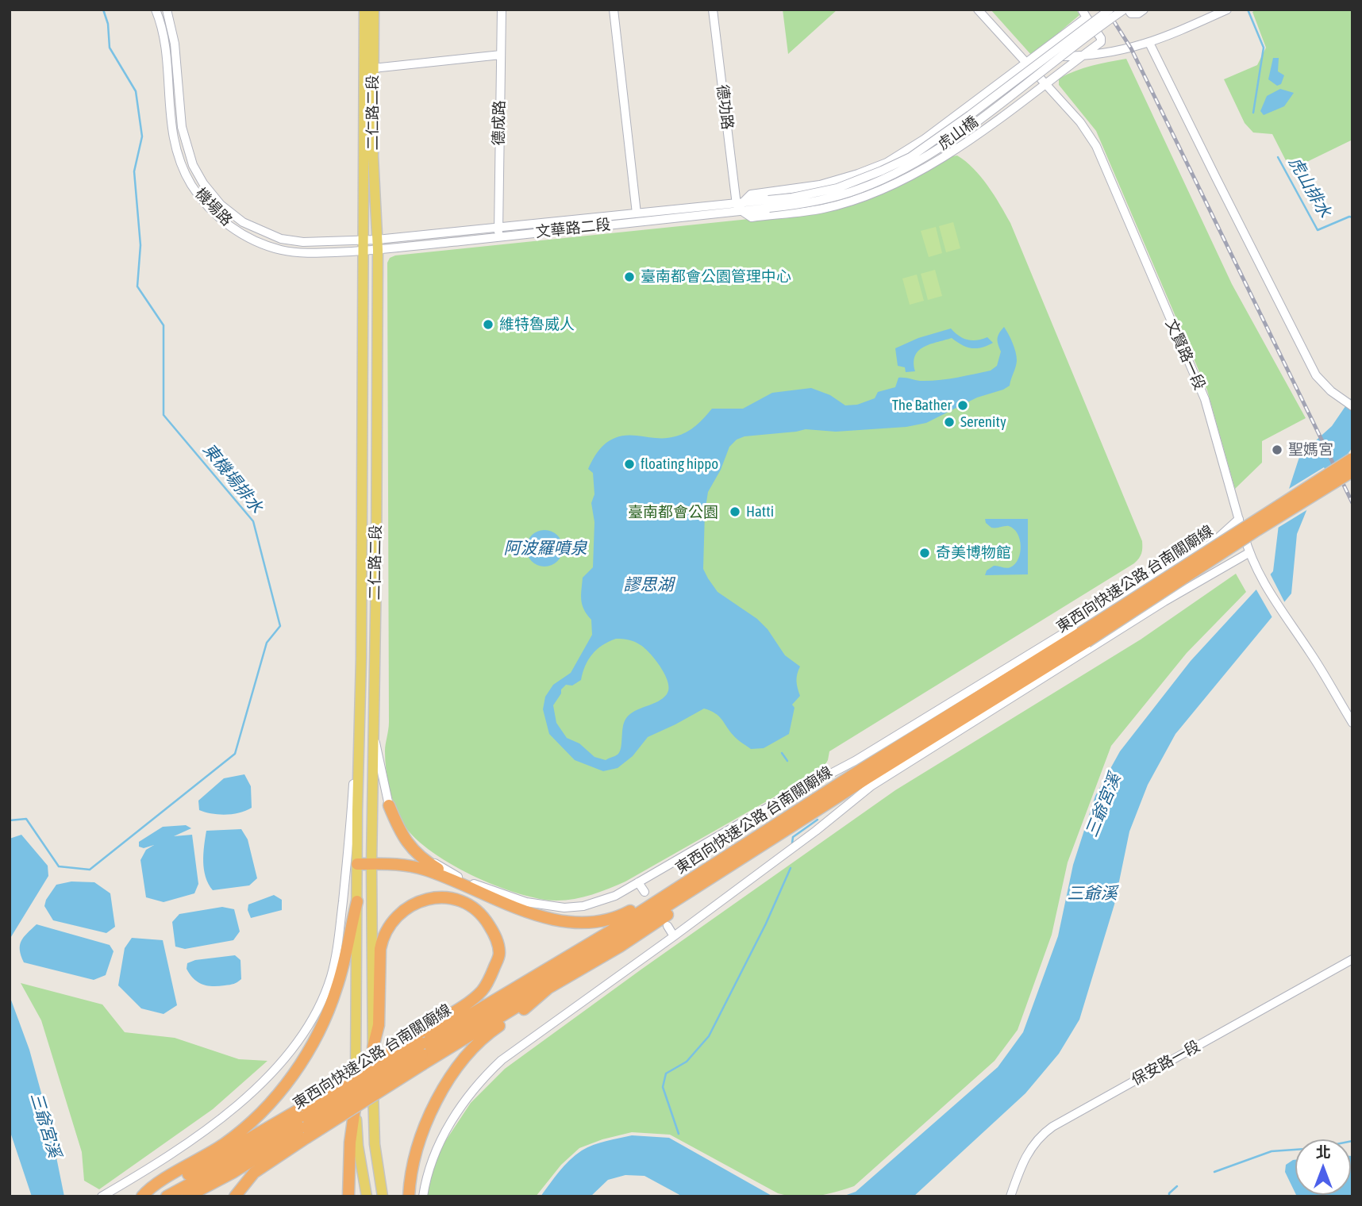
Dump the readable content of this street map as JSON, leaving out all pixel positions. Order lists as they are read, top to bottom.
{
  "streets": {
    "highway": ["東西向快速公路 台南關廟線"],
    "main road": ["二仁路二段"],
    "street": [
      "德功路",
      "德成路",
      "虎山橋",
      "機場路",
      "文華路二段",
      "文賢路一段",
      "保安路一段"
    ]
  },
  "crossings": [
    ["德功路", "文華路二段"],
    ["二仁路二段", "機場路"],
    ["二仁路二段", "文華路二段"],
    ["德成路", "文華路二段"],
    ["虎山橋", "文華路二段"],
    ["機場路", "文華路二段"]
  ],
  "water": [
    "虎山排水",
    "東機場排水",
    "阿波羅噴泉",
    "謬思湖",
    "三爺宮溪",
    "三爺溪"
  ],
  "parks": ["臺南都會公園"],
  "places": [
    "臺南都會公園管理中心",
    "維特魯威人",
    "The Bather",
    "Serenity",
    "聖媽宮",
    "floating hippo",
    "Hatti",
    "奇美博物館"
  ],
  "north": "top"
}
